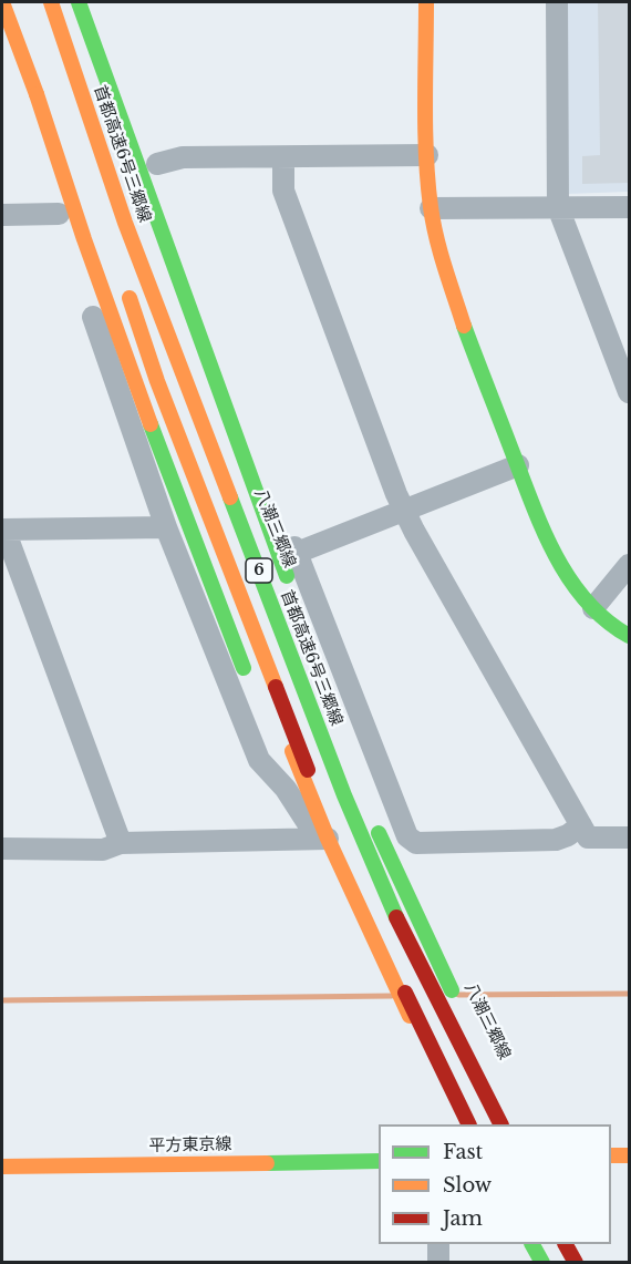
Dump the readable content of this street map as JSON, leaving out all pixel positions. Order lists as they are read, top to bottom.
{
  "streets": {
    "main road": [
      "首都高速6号三郷線",
      "八潮三郷線",
      "6",
      "平方東京線"
    ]
  },
  "legend": ["Fast", "Slow", "Jam"]
}
